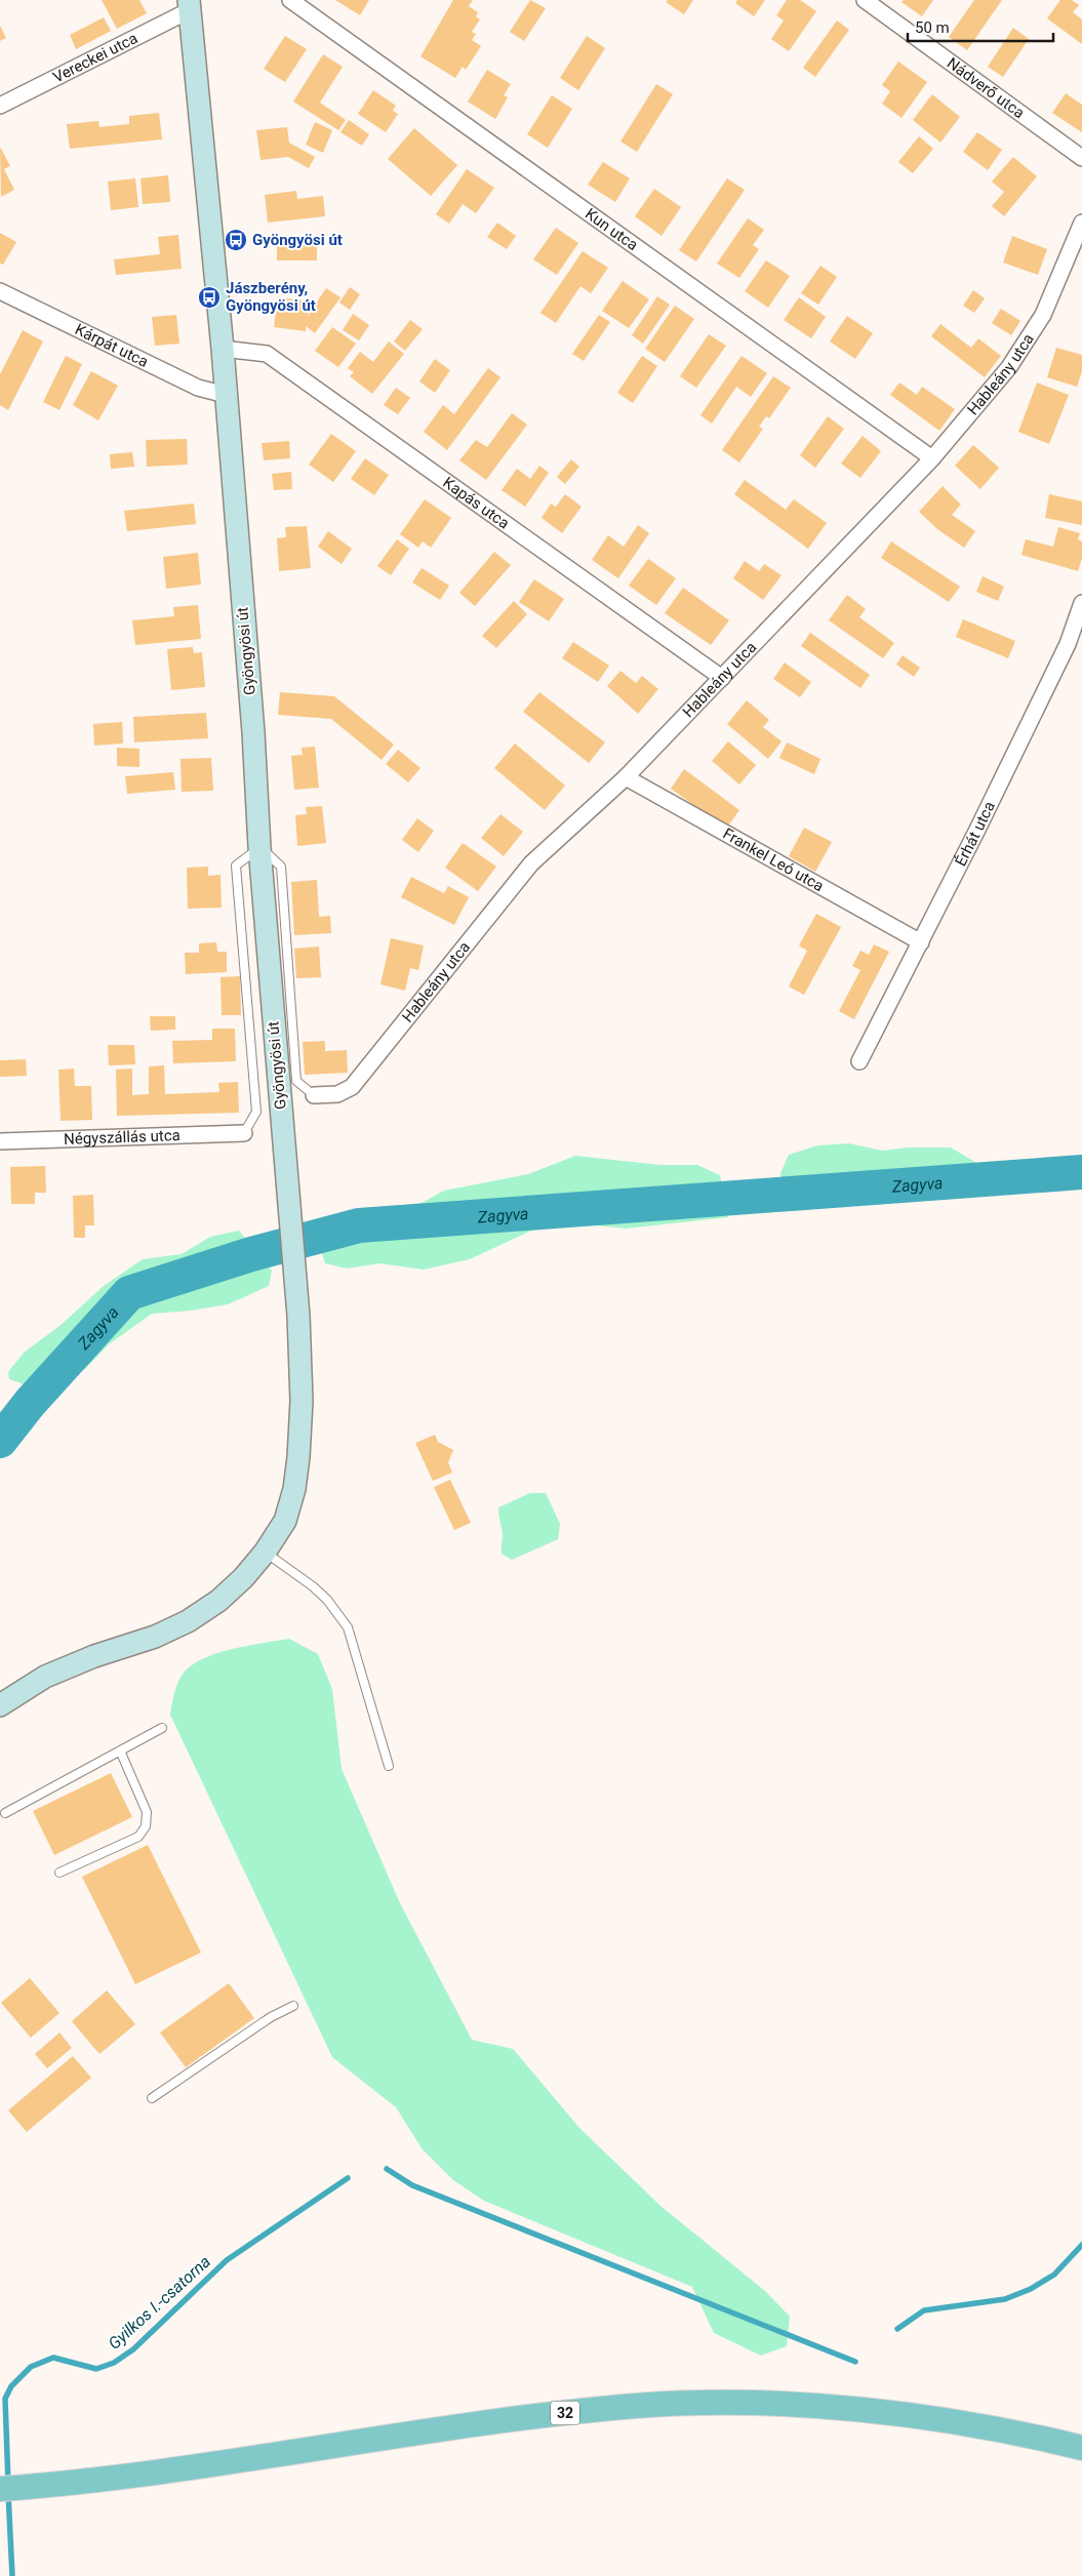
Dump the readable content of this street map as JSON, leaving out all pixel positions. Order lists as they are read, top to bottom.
{
  "streets": {
    "main road": ["32"],
    "street": [
      "Vereckei utca",
      "Nádverő utca",
      "Kun utca",
      "Kárpát utca",
      "Hableány utca",
      "Kapás utca",
      "Gyöngyösi út",
      "Érhát utca",
      "Frankel Leó utca",
      "Négyszállás utca"
    ]
  },
  "crossings": [
    ["Vereckei utca", "Gyöngyösi út"],
    ["Kun utca", "Hableány utca"],
    ["Kárpát utca", "Gyöngyösi út"],
    ["Hableány utca", "Kapás utca"],
    ["Hableány utca", "Frankel Leó utca"],
    ["Kapás utca", "Gyöngyösi út"],
    ["Érhát utca", "Frankel Leó utca"]
  ],
  "water": ["Zagyva", "Gyilkos I.-csatorna"],
  "places": {
    "bus stop": ["Gyöngyösi út", "Jászberény, Gyöngyösi út"]
  },
  "scale_bar": "50 m"
}
